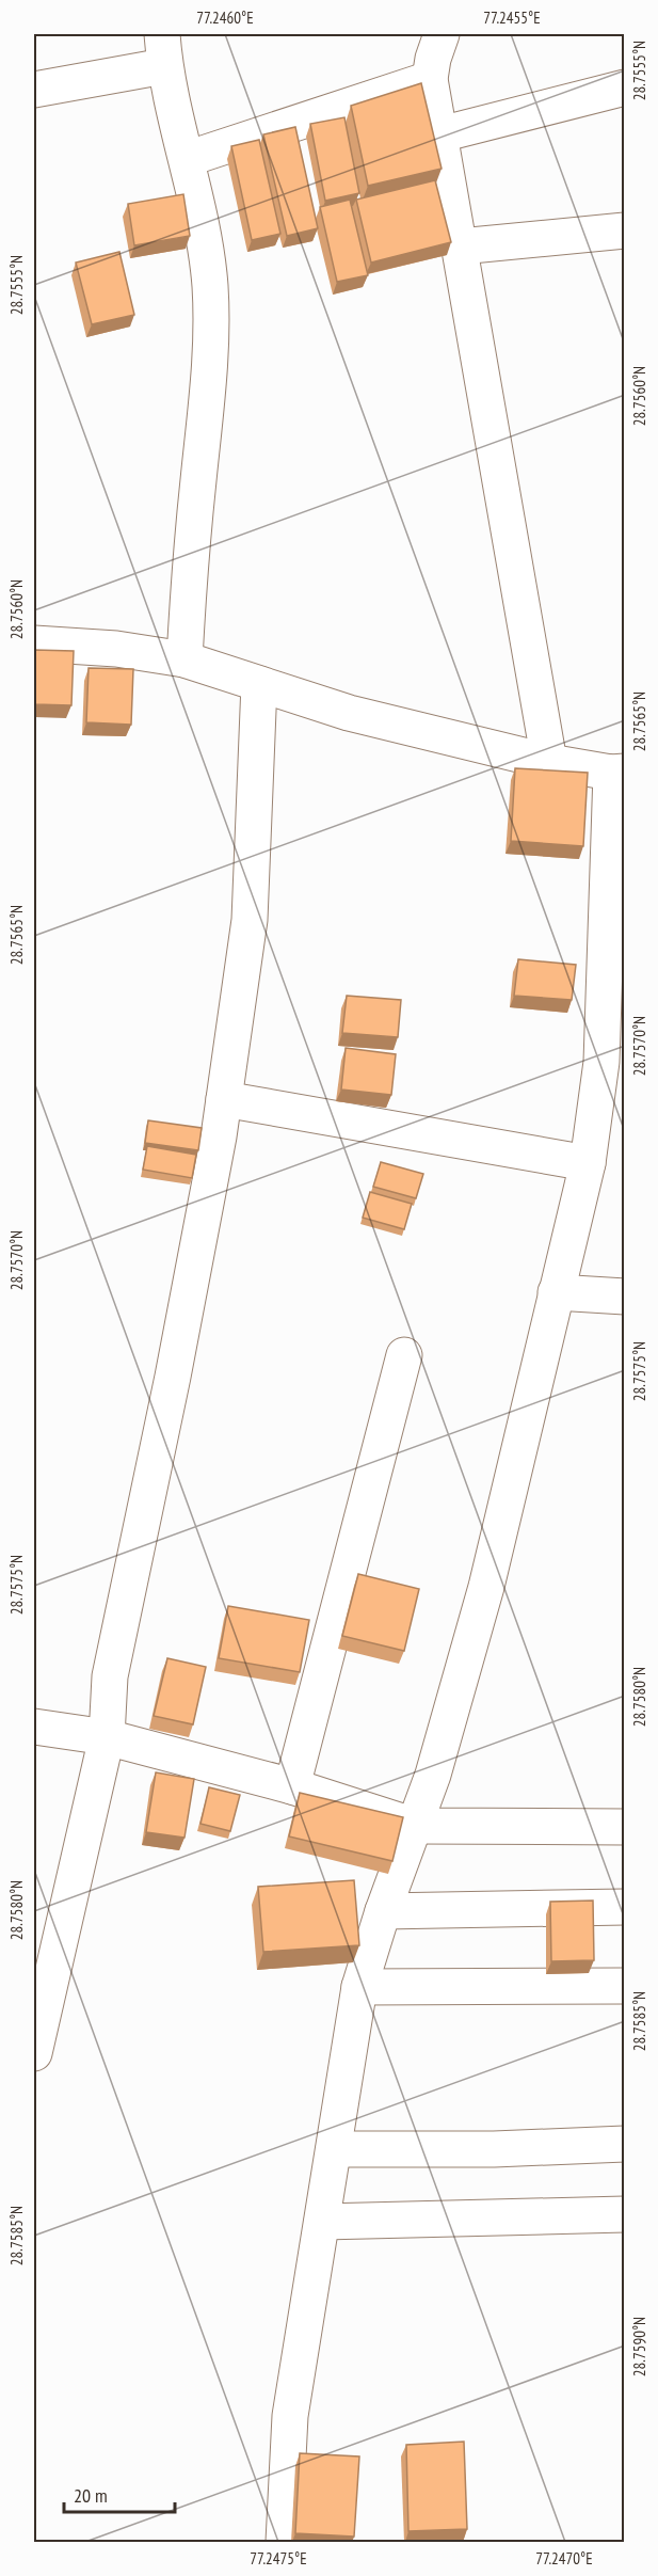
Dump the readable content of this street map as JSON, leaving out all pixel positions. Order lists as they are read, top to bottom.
{
  "scale_bar": "20 m",
  "coordinates": [
    "77.2460°E",
    "77.2455°E",
    "28.7555°N",
    "28.7560°N",
    "28.7565°N",
    "28.7570°N",
    "28.7575°N",
    "28.7580°N",
    "28.7585°N",
    "28.7590°N",
    "77.2475°E",
    "77.2470°E"
  ]
}
